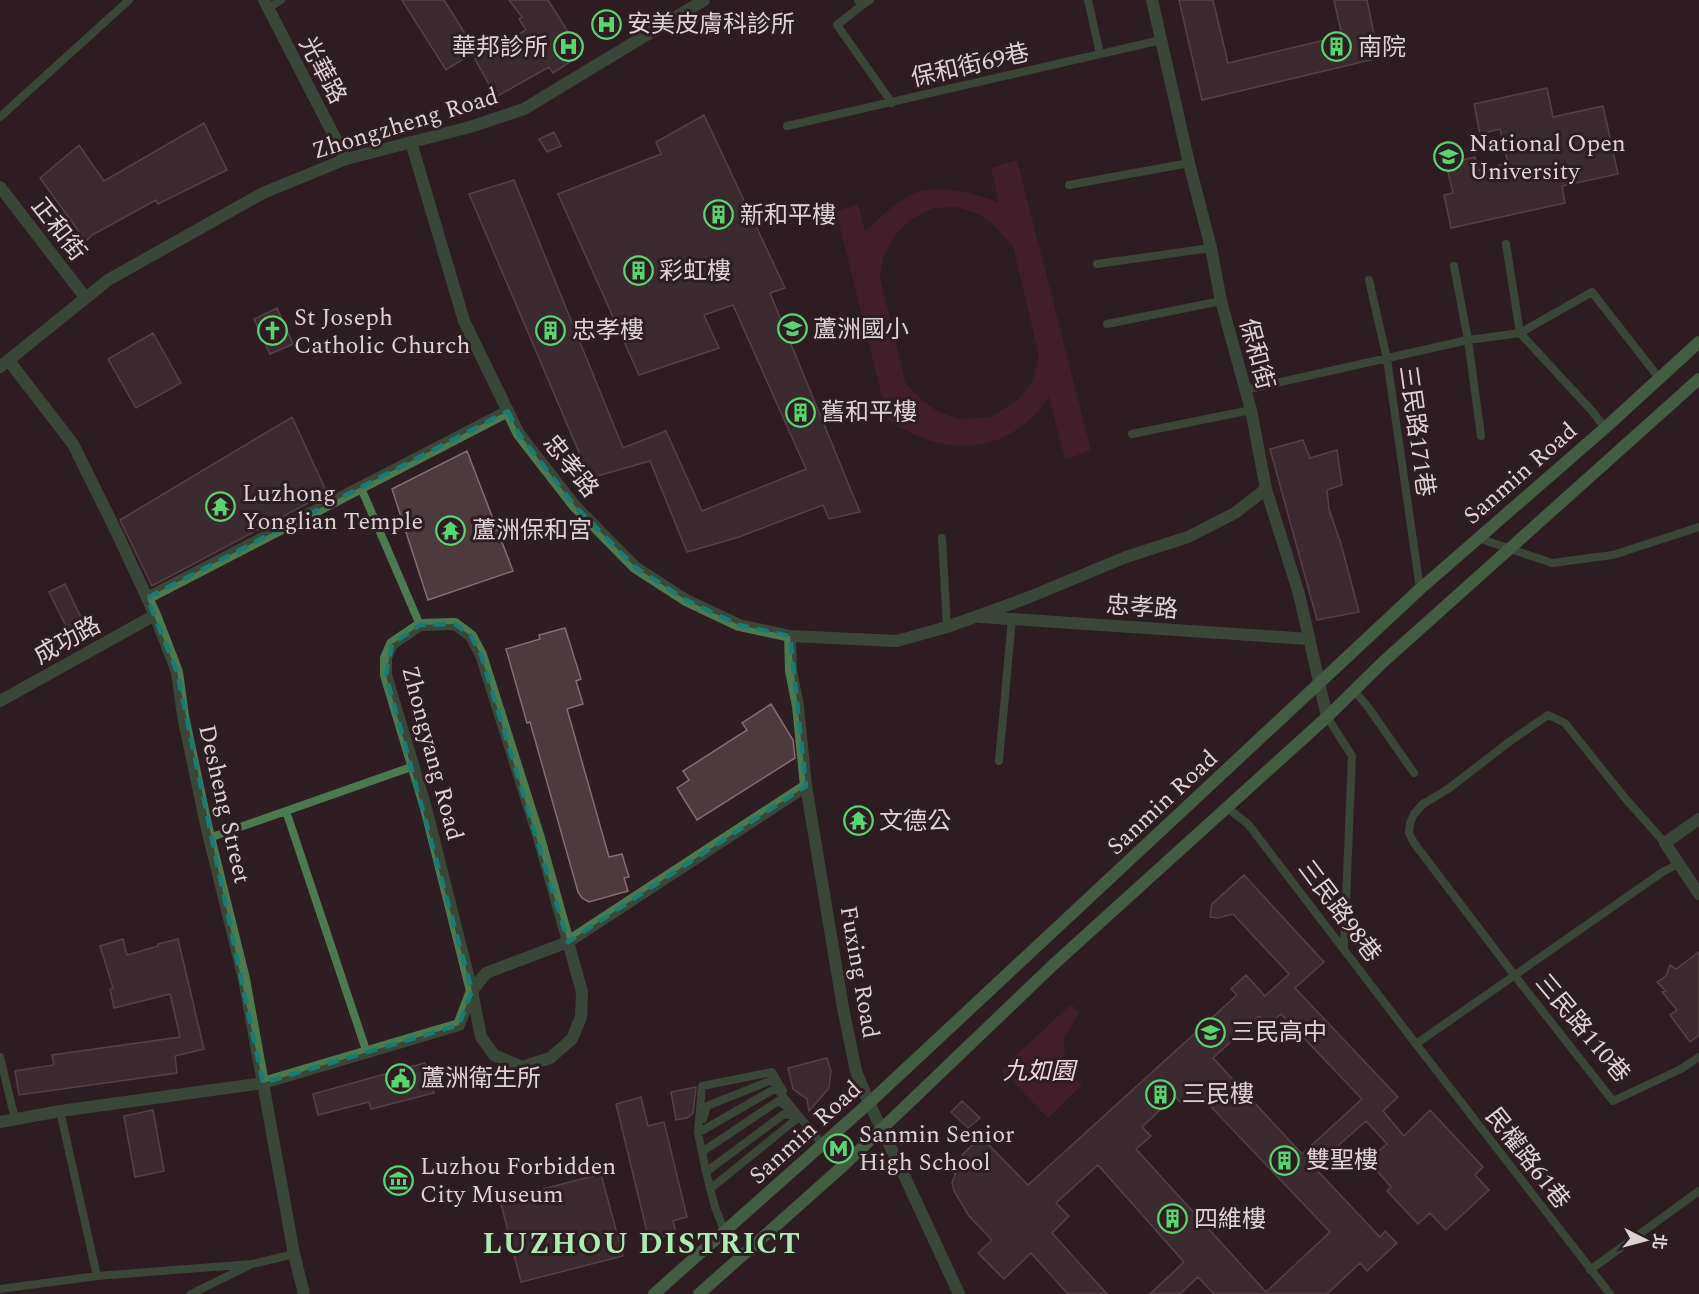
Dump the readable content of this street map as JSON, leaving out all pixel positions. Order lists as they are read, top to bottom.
{
  "streets": {
    "main road": ["Sanmin Road"],
    "street": [
      "光華路",
      "Zhongzheng Road",
      "正和街",
      "保和街",
      "忠孝路",
      "成功路",
      "Zhongyang Road",
      "Desheng Street",
      "Fuxing Road"
    ],
    "lane": [
      "保和街69巷",
      "三民路171巷",
      "三民路98巷",
      "三民路110巷",
      "民權路61巷"
    ]
  },
  "crossings": [
    ["保和街69巷", "保和街"],
    ["光華路", "Zhongzheng Road"],
    ["Zhongzheng Road", "正和街"],
    ["Zhongzheng Road", "忠孝路"],
    ["Zhongzheng Road", "Desheng Street"],
    ["保和街", "忠孝路"],
    ["保和街", "Sanmin Road"],
    ["三民路171巷", "Sanmin Road"],
    ["忠孝路", "Fuxing Road"],
    ["Sanmin Road", "三民路98巷"],
    ["Sanmin Road", "Fuxing Road"],
    ["成功路", "Desheng Street"],
    ["三民路98巷", "三民路110巷"],
    ["三民路98巷", "民權路61巷"],
    ["三民路110巷", "民權路61巷"]
  ],
  "districts": ["LUZHOU DISTRICT"],
  "parks": ["九如園"],
  "places": {
    "hospital": ["安美皮膚科診所", "華邦診所"],
    "building": [
      "南院",
      "新和平樓",
      "彩虹樓",
      "忠孝樓",
      "舊和平樓",
      "三民樓",
      "雙聖樓",
      "四維樓"
    ],
    "school or university": ["National Open University", "蘆洲國小", "三民高中"],
    "church": ["St Joseph Catholic Church"],
    "temple": ["Luzhong Yonglian Temple", "蘆洲保和宮", "文德公"],
    "public building": ["蘆洲衛生所"],
    "metro station": ["Sanmin Senior High School"],
    "museum": ["Luzhou Forbidden City Museum"]
  },
  "north": "right"
}
